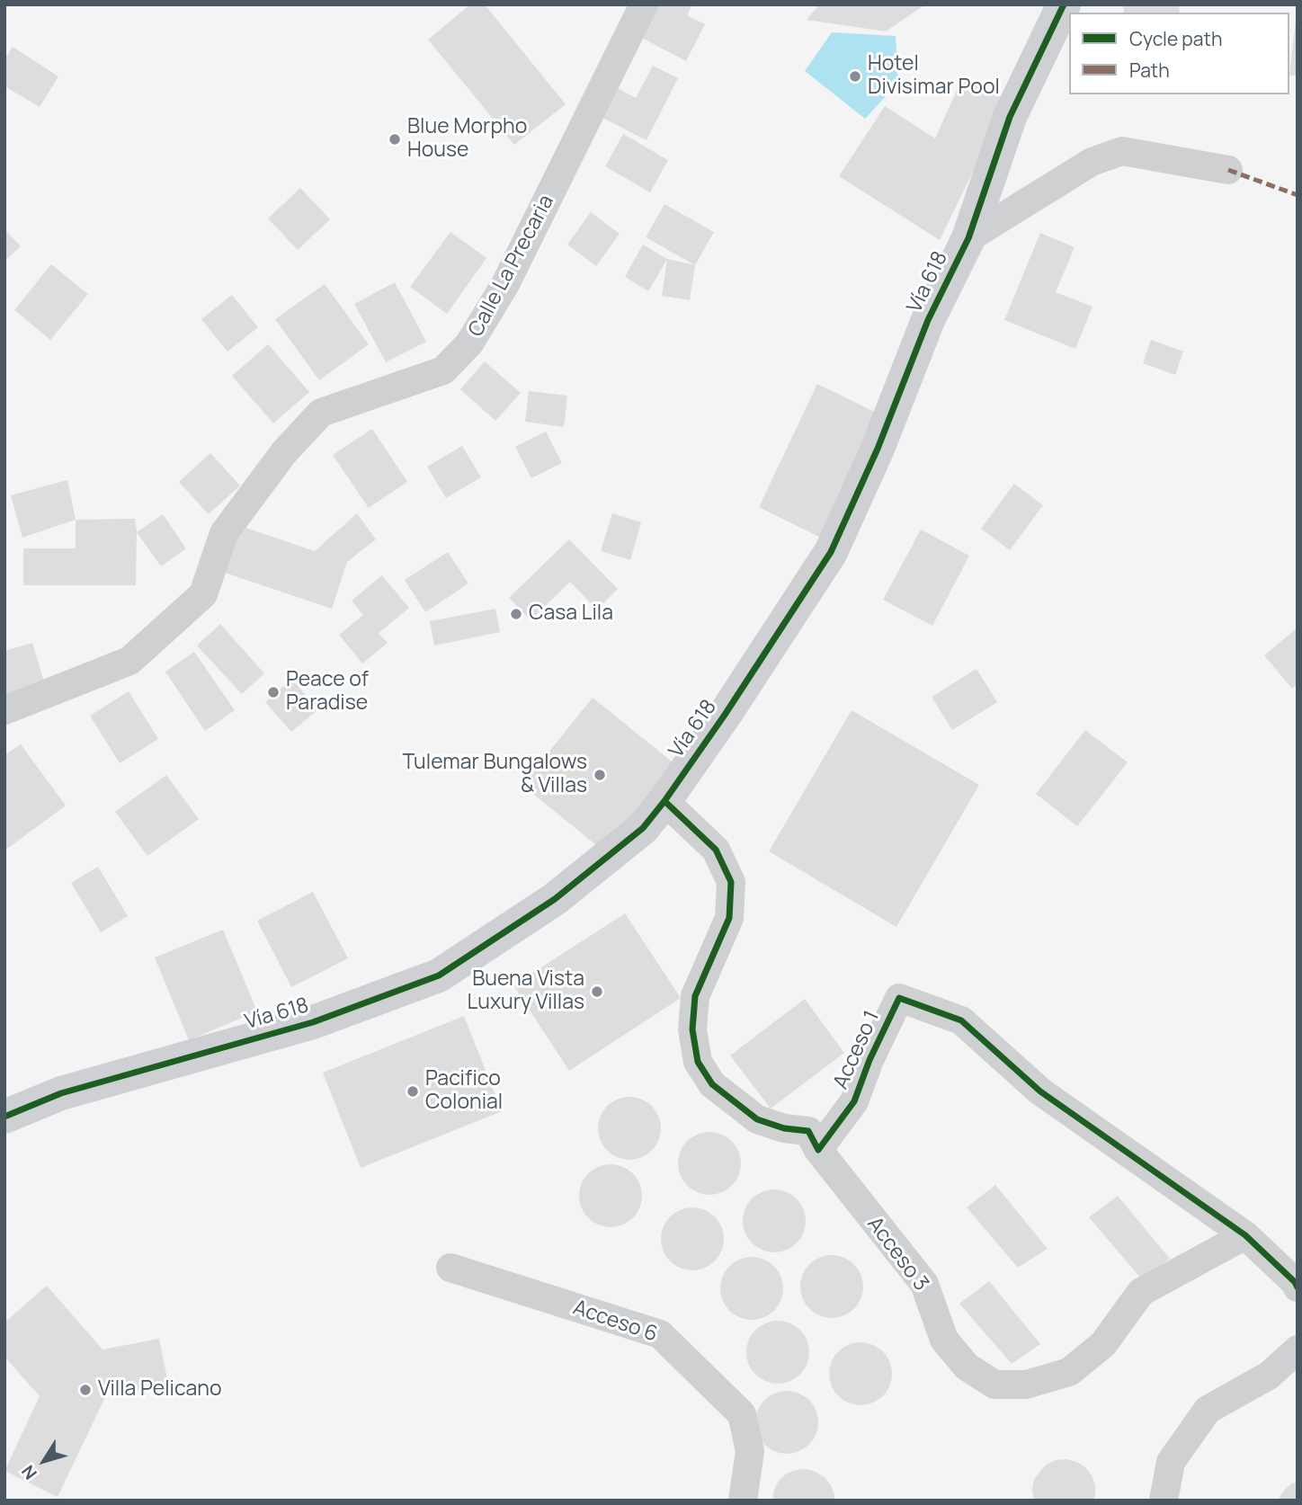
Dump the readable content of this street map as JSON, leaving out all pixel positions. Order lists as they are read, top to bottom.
{
  "streets": {
    "street": [
      "Calle La Precaria",
      "Vía 618",
      "Acceso 1",
      "Acceso 3",
      "Acceso 6"
    ]
  },
  "crossings": [
    ["Acceso 1", "Acceso 3"]
  ],
  "places": [
    "Hotel Divisimar Pool",
    "Blue Morpho House",
    "Casa Lila",
    "Peace of Paradise",
    "Tulemar Bungalows & Villas",
    "Buena Vista Luxury Villas",
    "Pacifico Colonial",
    "Villa Pelicano"
  ],
  "legend": ["Cycle path", "Path"],
  "north": "bottom left"
}
